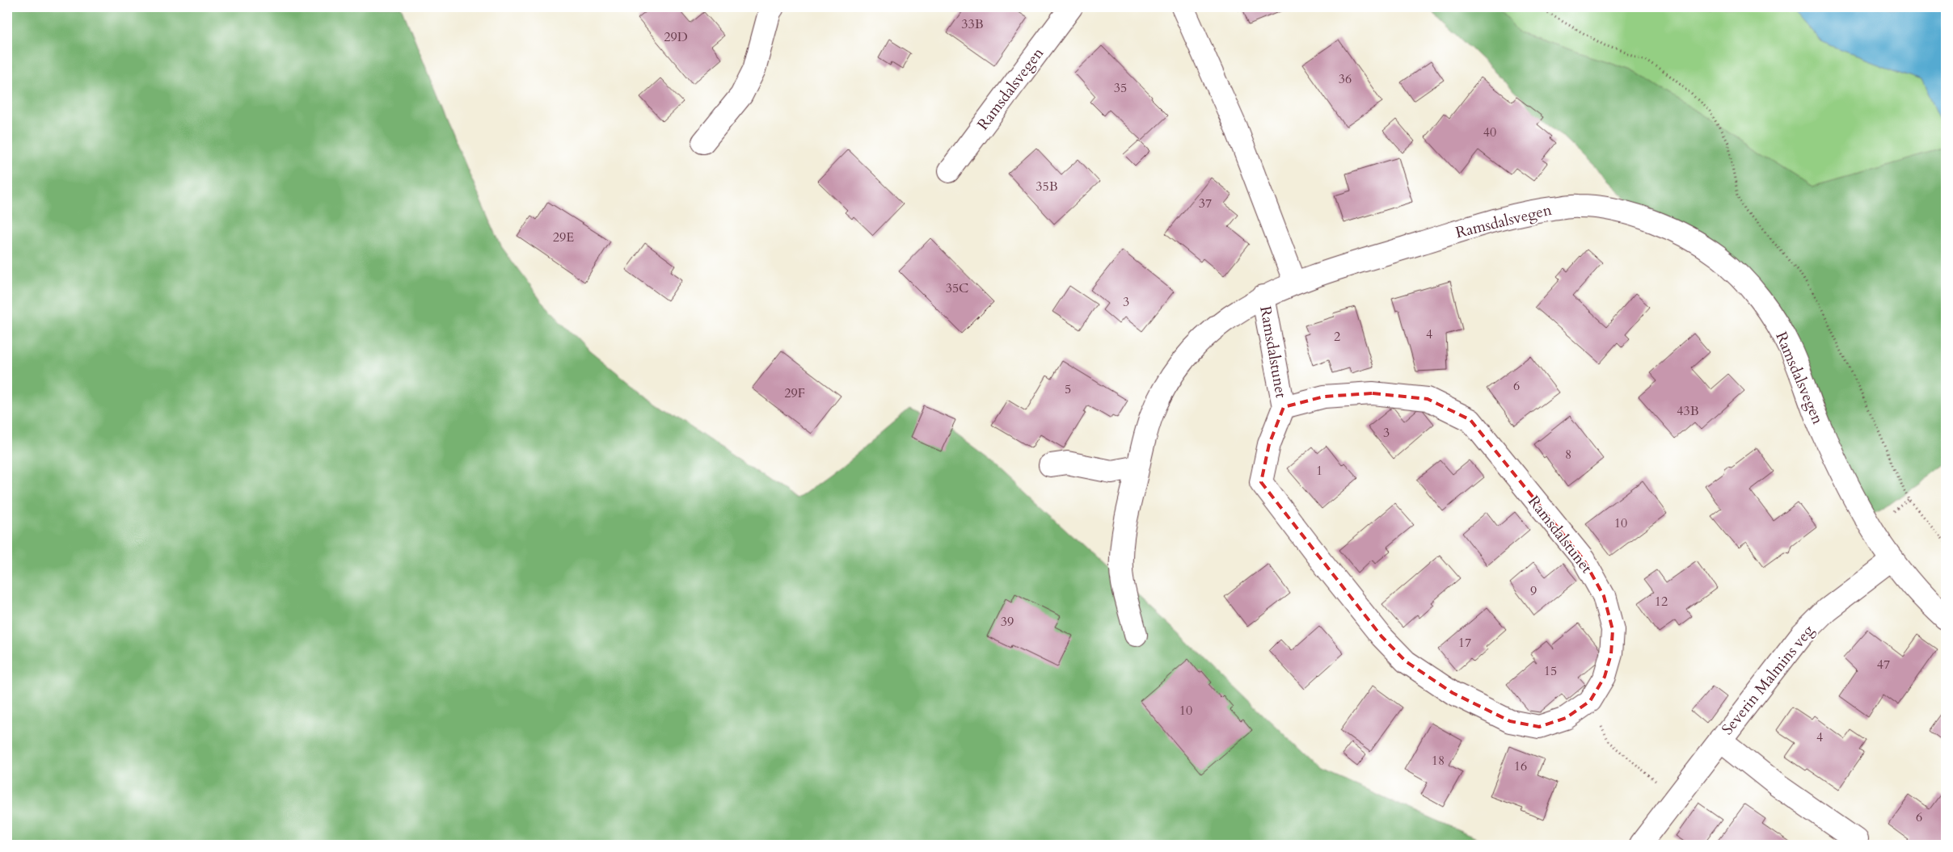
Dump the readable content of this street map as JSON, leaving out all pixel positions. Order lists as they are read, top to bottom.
{
  "streets": {
    "street": ["Ramsdalsvegen", "Ramsdalstunet", "Severin Malmins veg"]
  },
  "crossings": [
    ["Ramsdalsvegen", "Ramsdalstunet"],
    ["Ramsdalsvegen", "Severin Malmins veg"]
  ],
  "house_numbers": [
    "33B",
    "29D",
    "36",
    "35",
    "40",
    "35B",
    "37",
    "29E",
    "35C",
    "3",
    "4",
    "2",
    "6",
    "5",
    "29F",
    "43B",
    "3",
    "8",
    "1",
    "10",
    "9",
    "12",
    "39",
    "17",
    "47",
    "15",
    "10",
    "4",
    "18",
    "16",
    "6"
  ]
}
